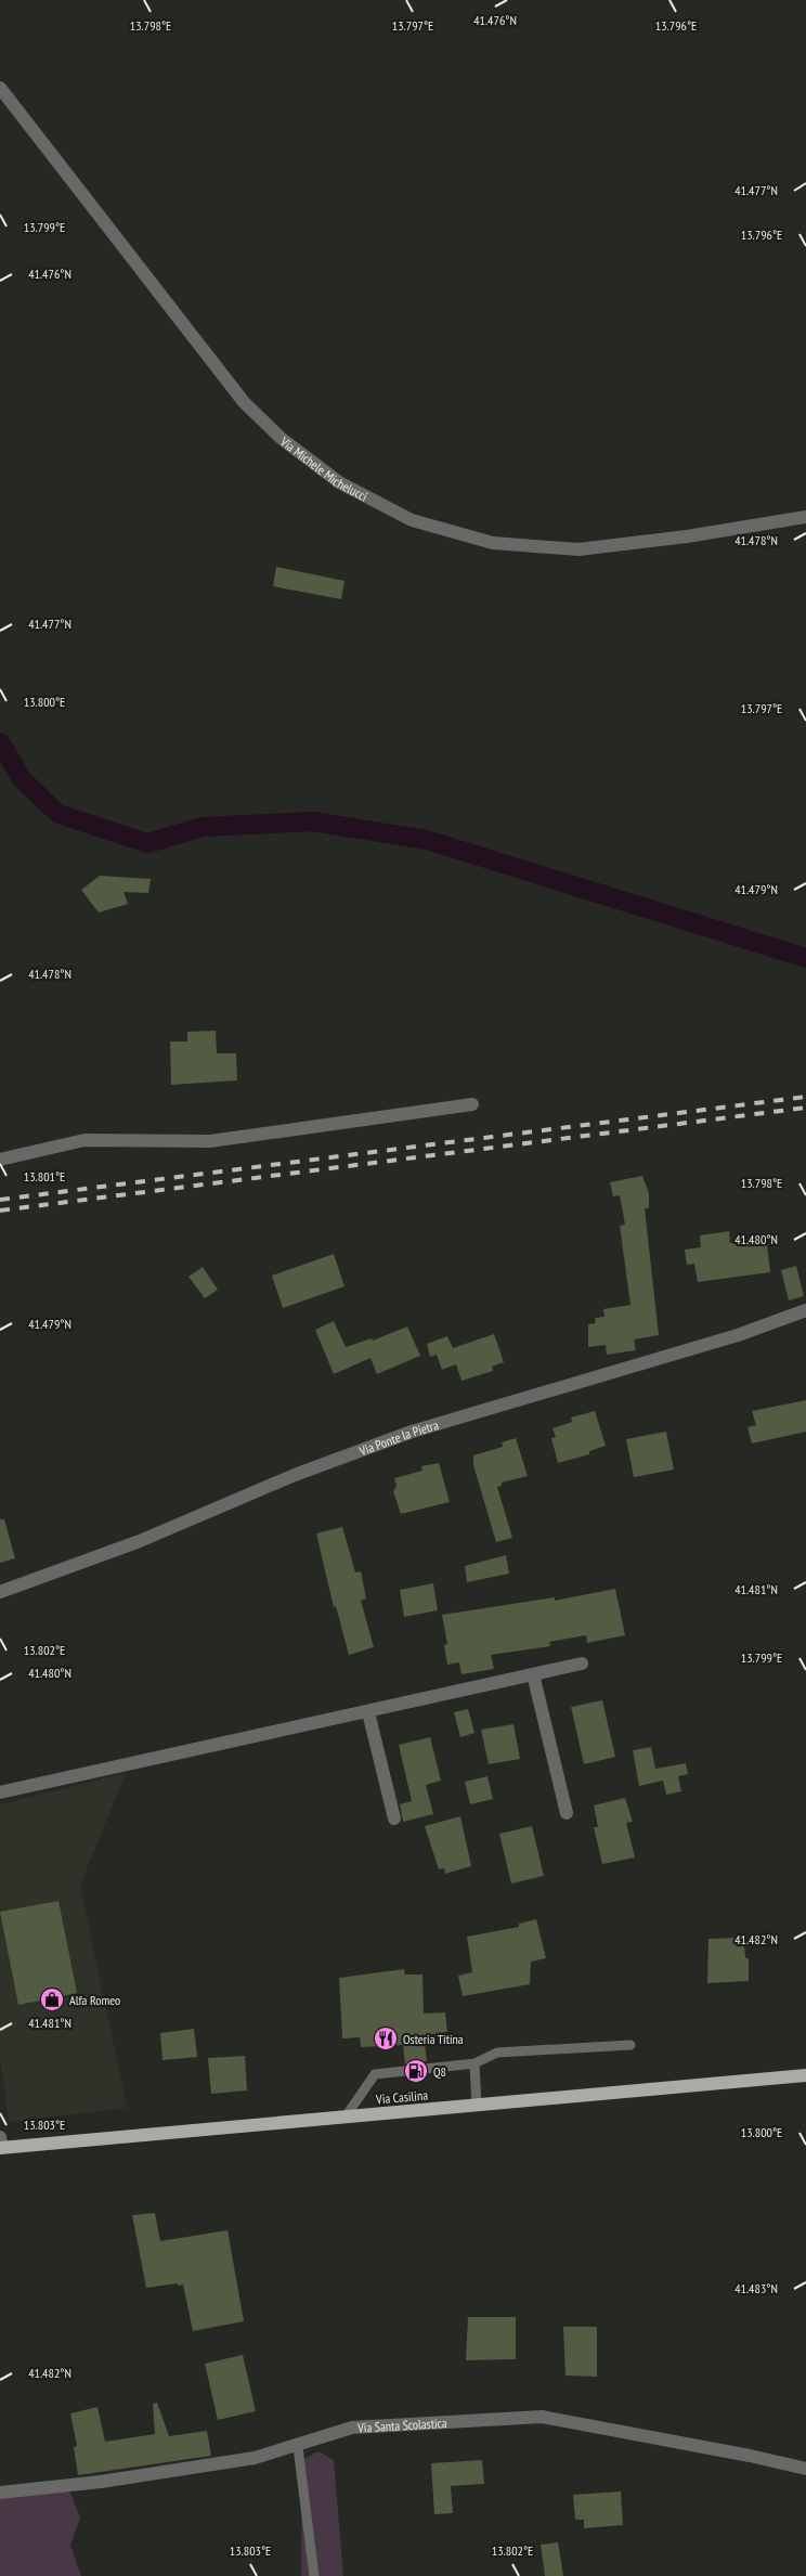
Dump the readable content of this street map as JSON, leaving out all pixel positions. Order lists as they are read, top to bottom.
{
  "streets": {
    "main road": ["Via Casilina"],
    "street": ["Via Michele Michelucci", "Via Ponte la Pietra", "Via Santa Scolastica"]
  },
  "places": {
    "shop": ["Alfa Romeo"],
    "restaurant": ["Osteria Titina"],
    "fuel station": ["Q8"]
  },
  "coordinates": [
    "41.476°N",
    "13.798°E",
    "13.797°E",
    "13.796°E",
    "41.477°N",
    "13.799°E",
    "41.478°N",
    "13.800°E",
    "41.479°N",
    "13.801°E",
    "41.480°N",
    "41.481°N",
    "13.802°E",
    "41.482°N",
    "13.803°E",
    "41.483°N"
  ]
}
